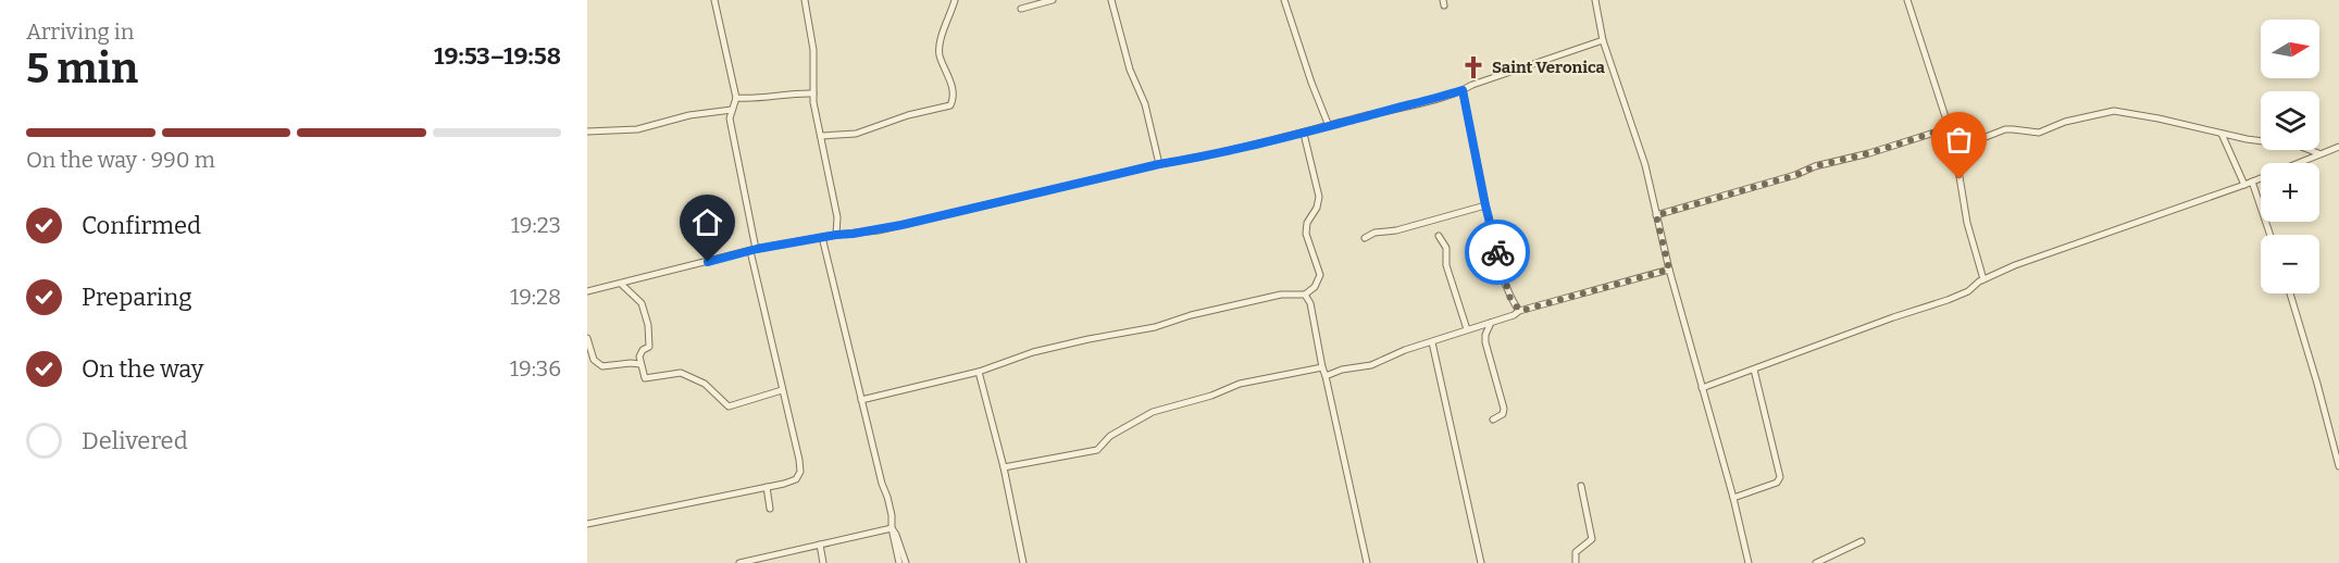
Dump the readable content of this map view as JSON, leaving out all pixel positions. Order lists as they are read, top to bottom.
{
  "places": {
    "church": ["Saint Veronica"]
  },
  "north": "right",
  "page": {
    "heading": ["5 min", "Arriving in", "19:53–19:58"],
    "map_buttons": ["+", "−"],
    "bar": "On the way · 990 m",
    "list": [
      ["Confirmed", "19:23"],
      ["Preparing", "19:28"],
      ["On the way", "19:36"],
      "Delivered"
    ]
  }
}
